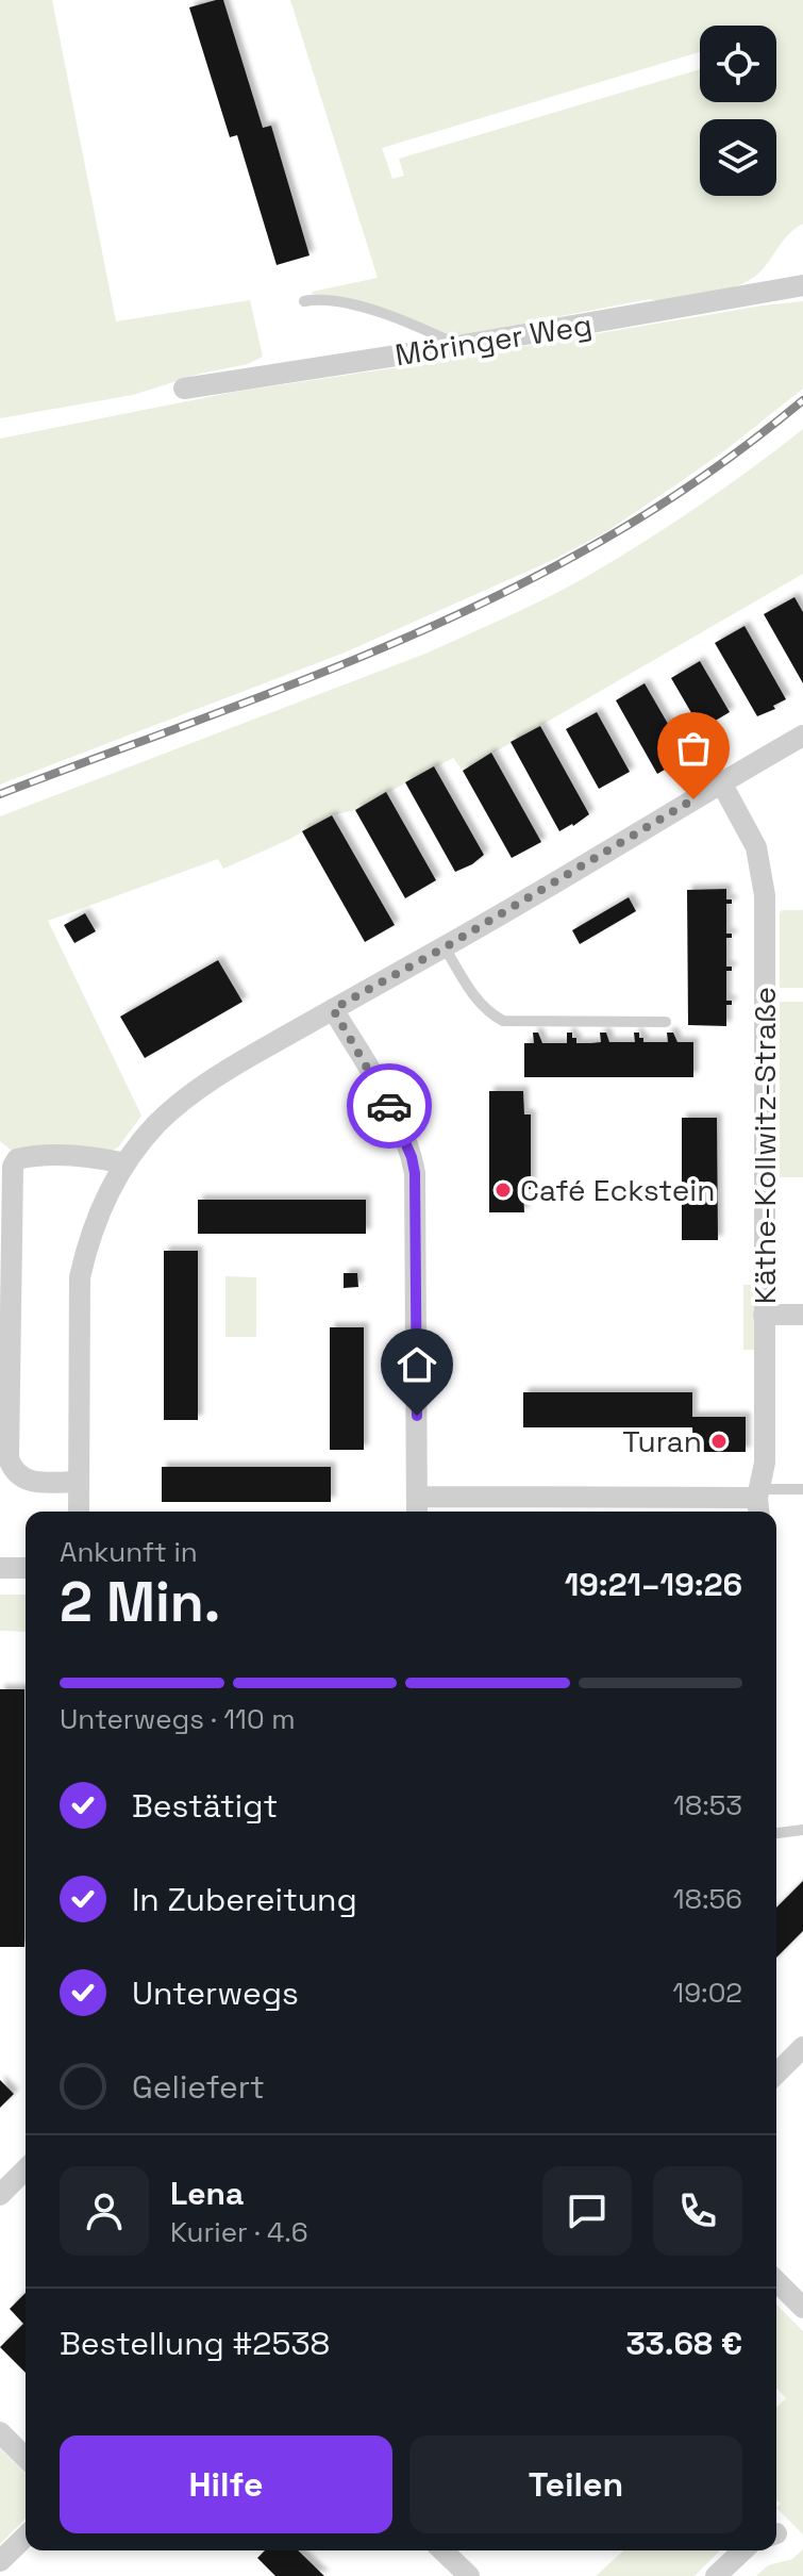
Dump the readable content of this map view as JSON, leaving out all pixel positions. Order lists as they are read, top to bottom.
{
  "streets": {
    "street": ["Möringer Weg", "Käthe-Kollwitz-Straße"]
  },
  "places": ["Café Eckstein", "Turan"],
  "page": {
    "heading": ["2 Min.", "Ankunft in", "19:21–19:26"],
    "panel": [
      "Lena",
      "Kurier · 4.6",
      "Bestellung #2538",
      "33.68 €"
    ],
    "bar": "Unterwegs · 110 m",
    "list": [
      ["Bestätigt", "18:53"],
      ["In Zubereitung", "18:56"],
      ["Unterwegs", "19:02"],
      "Geliefert"
    ],
    "buttons": ["Hilfe", "Teilen"]
  }
}
